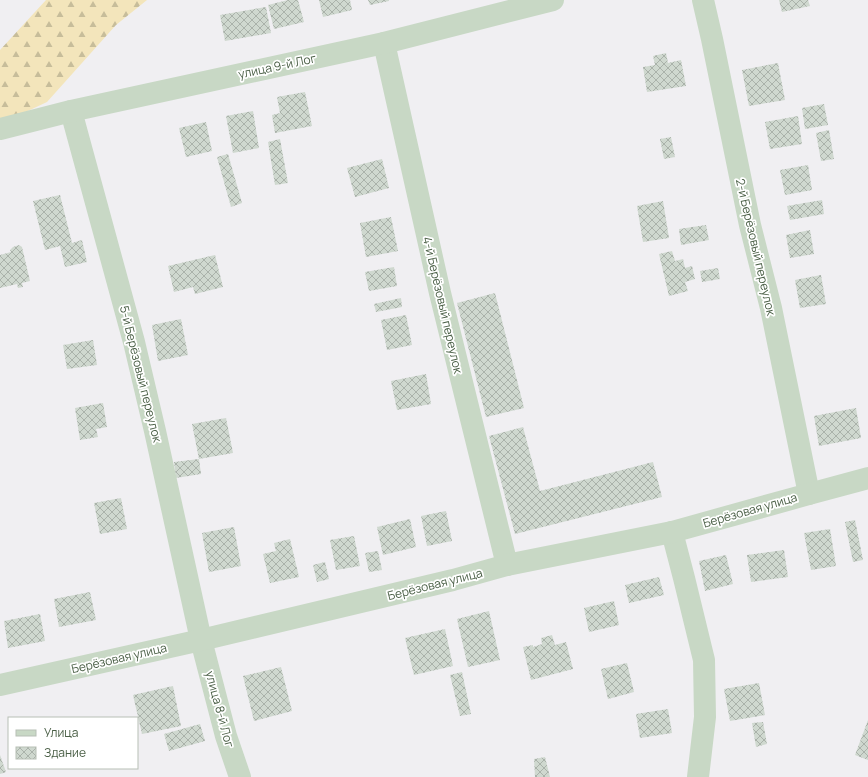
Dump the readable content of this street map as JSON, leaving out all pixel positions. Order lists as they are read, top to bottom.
{
  "streets": {
    "street": [
      "улица 9-й Лог",
      "2-й Берёзовый переулок",
      "4-й Берёзовый переулок",
      "5-й Берёзовый переулок",
      "Берёзовая улица",
      "улица 8-й Лог"
    ]
  },
  "crossings": [
    ["улица 9-й Лог", "4-й Берёзовый переулок"],
    ["улица 9-й Лог", "5-й Берёзовый переулок"],
    ["2-й Берёзовый переулок", "Берёзовая улица"],
    ["4-й Берёзовый переулок", "Берёзовая улица"],
    ["5-й Берёзовый переулок", "Берёзовая улица"],
    ["5-й Берёзовый переулок", "улица 8-й Лог"],
    ["Берёзовая улица", "улица 8-й Лог"]
  ],
  "legend": ["Улица", "Здание"]
}
